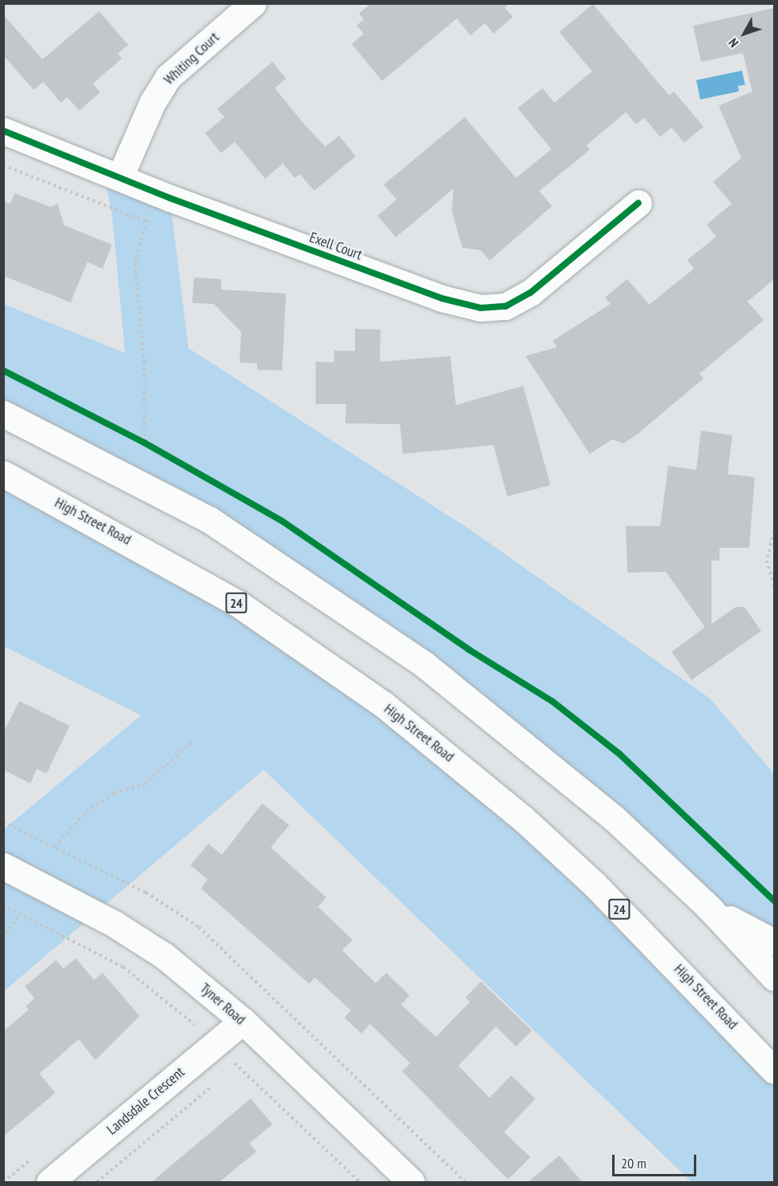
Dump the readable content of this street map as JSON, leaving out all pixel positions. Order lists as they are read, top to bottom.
{
  "streets": {
    "main road": [
      "Whiting Court",
      "Exell Court",
      "High Street Road",
      "24",
      "Tyner Road",
      "Landsdale Crescent"
    ]
  },
  "crossings": [
    ["Whiting Court", "Exell Court"],
    ["Tyner Road", "Landsdale Crescent"]
  ],
  "scale_bar": "20 m",
  "north": "bottom left"
}
